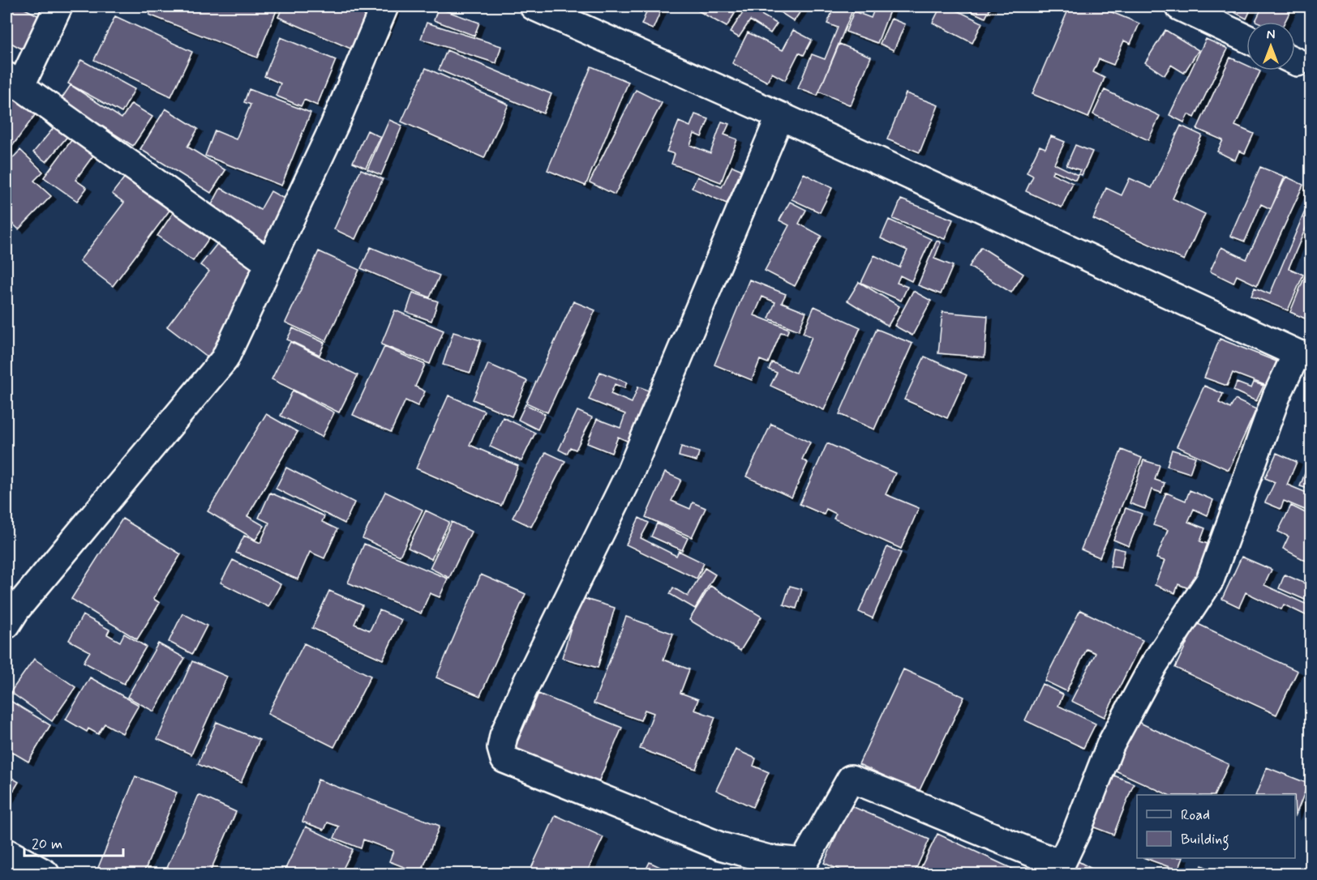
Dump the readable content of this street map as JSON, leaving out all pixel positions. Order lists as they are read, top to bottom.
{
  "legend": ["Road", "Building"],
  "scale_bar": "20 m",
  "north": "top"
}
